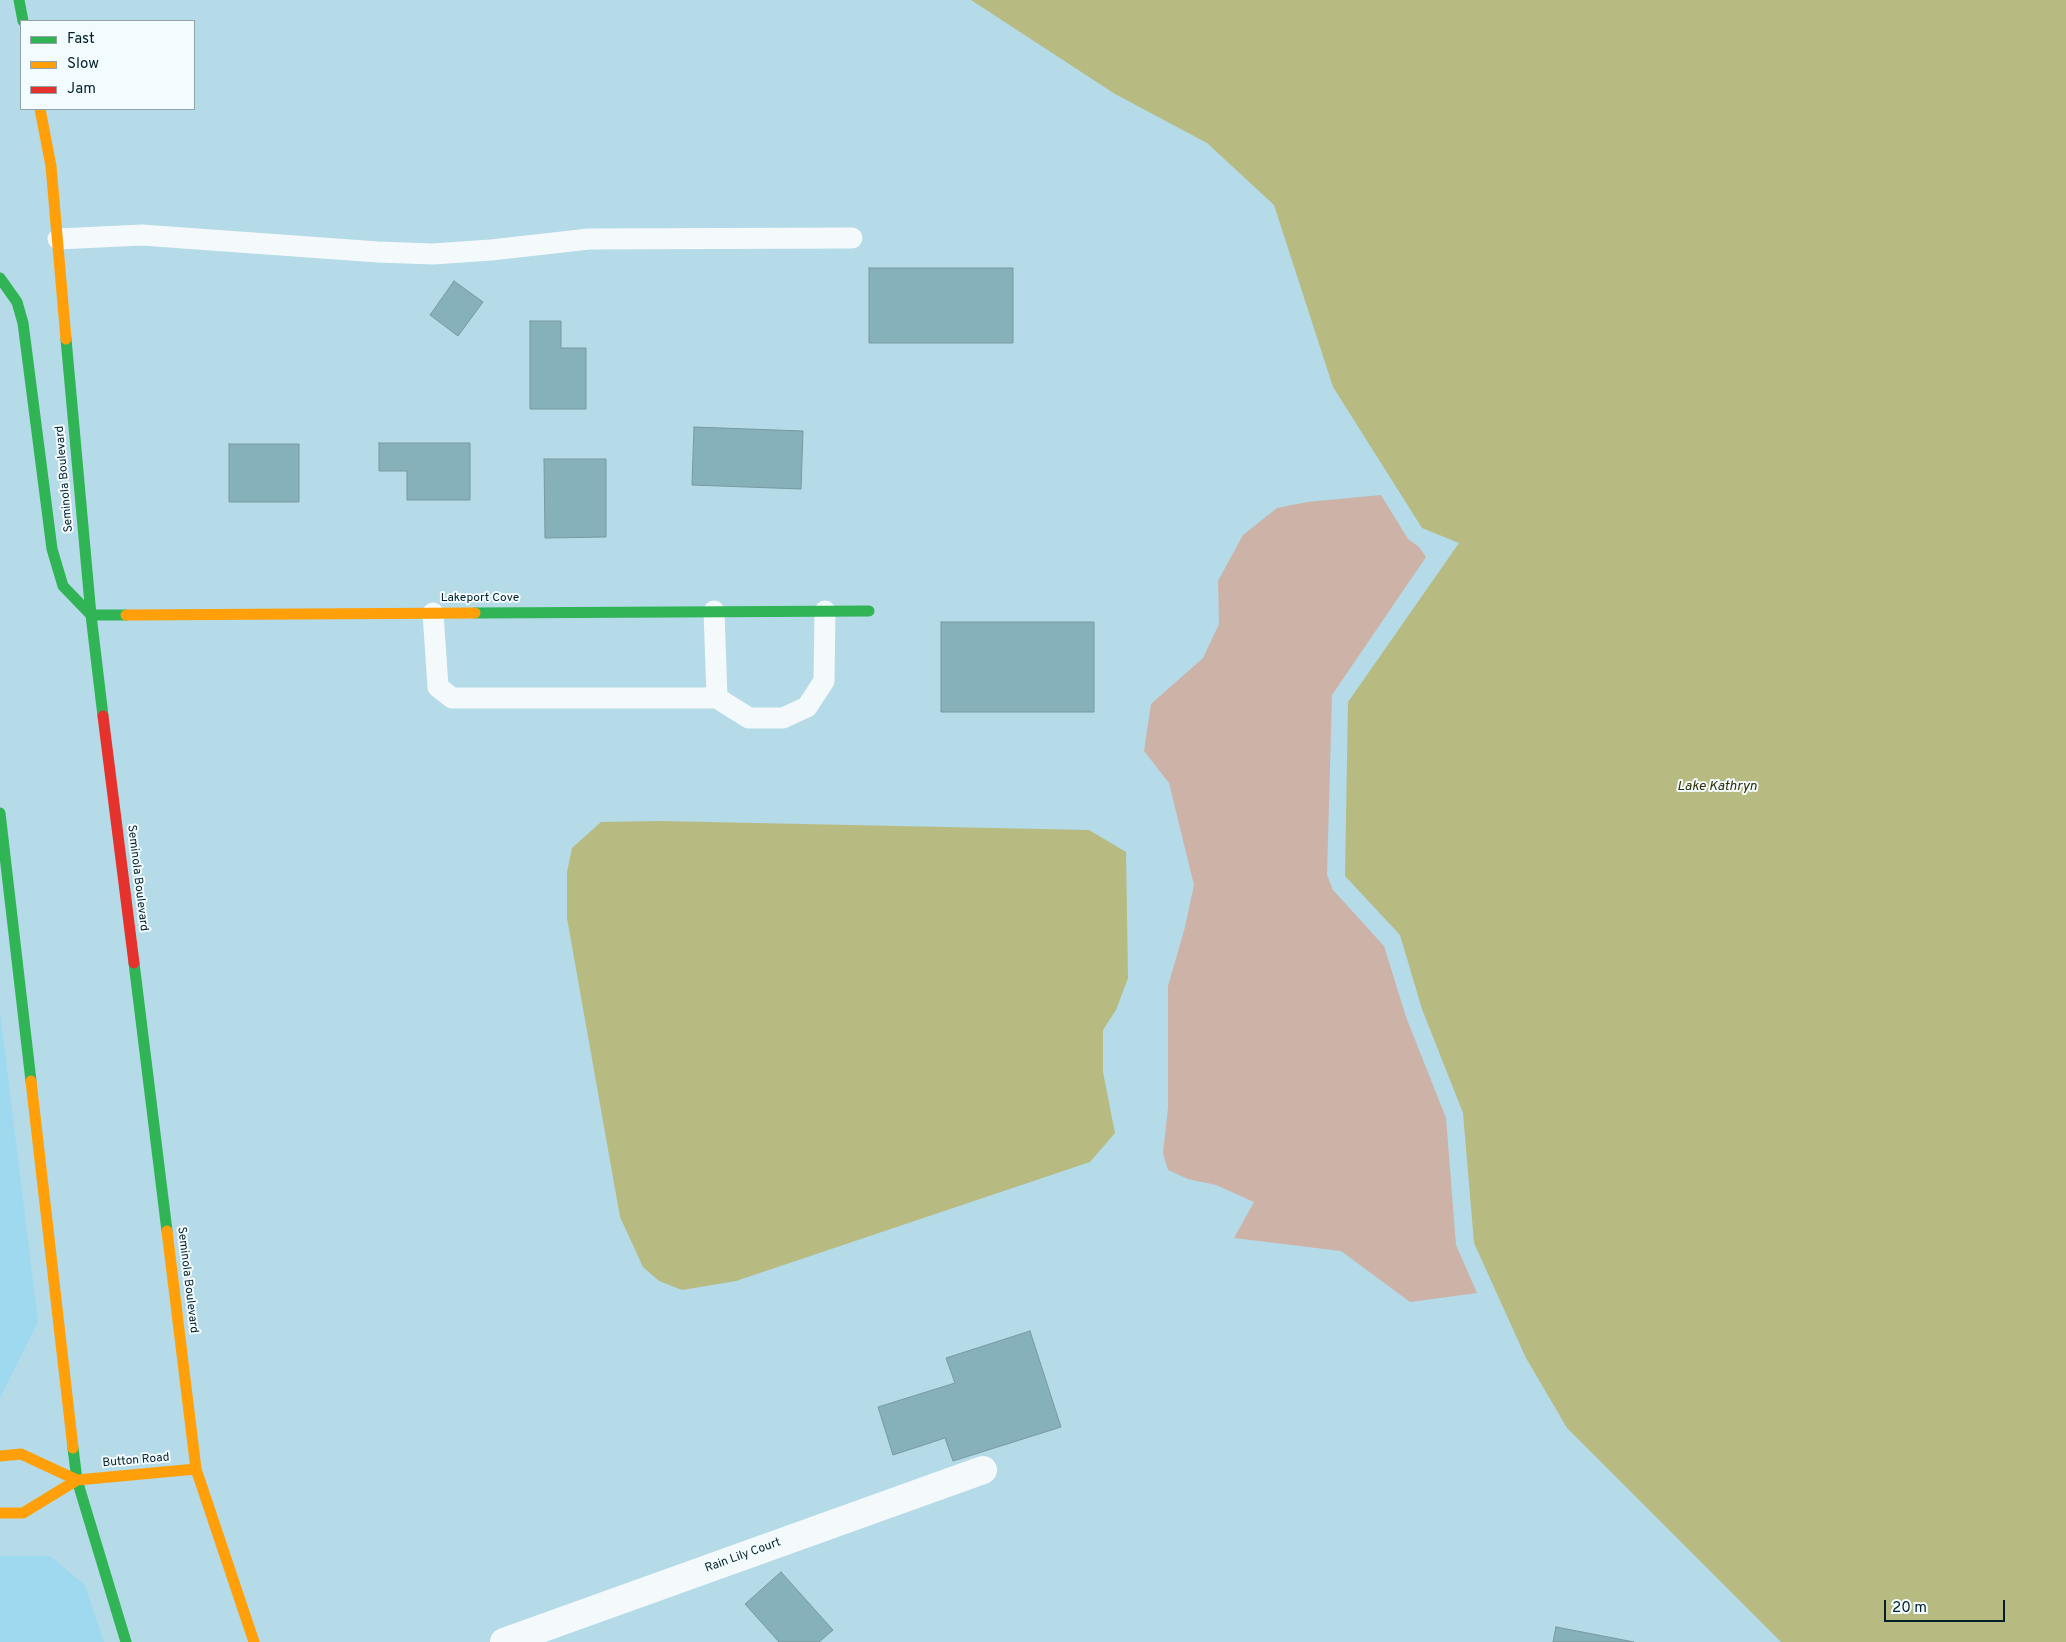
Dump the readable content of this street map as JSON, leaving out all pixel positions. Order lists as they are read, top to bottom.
{
  "streets": {
    "main road": ["Seminola Boulevard", "Lakeport Cove", "Button Road"],
    "street": ["Rain Lily Court"]
  },
  "crossings": [
    ["Seminola Boulevard", "Lakeport Cove"],
    ["Seminola Boulevard", "Button Road"]
  ],
  "water": ["Lake Kathryn"],
  "legend": ["Fast", "Slow", "Jam"],
  "scale_bar": "20 m"
}
